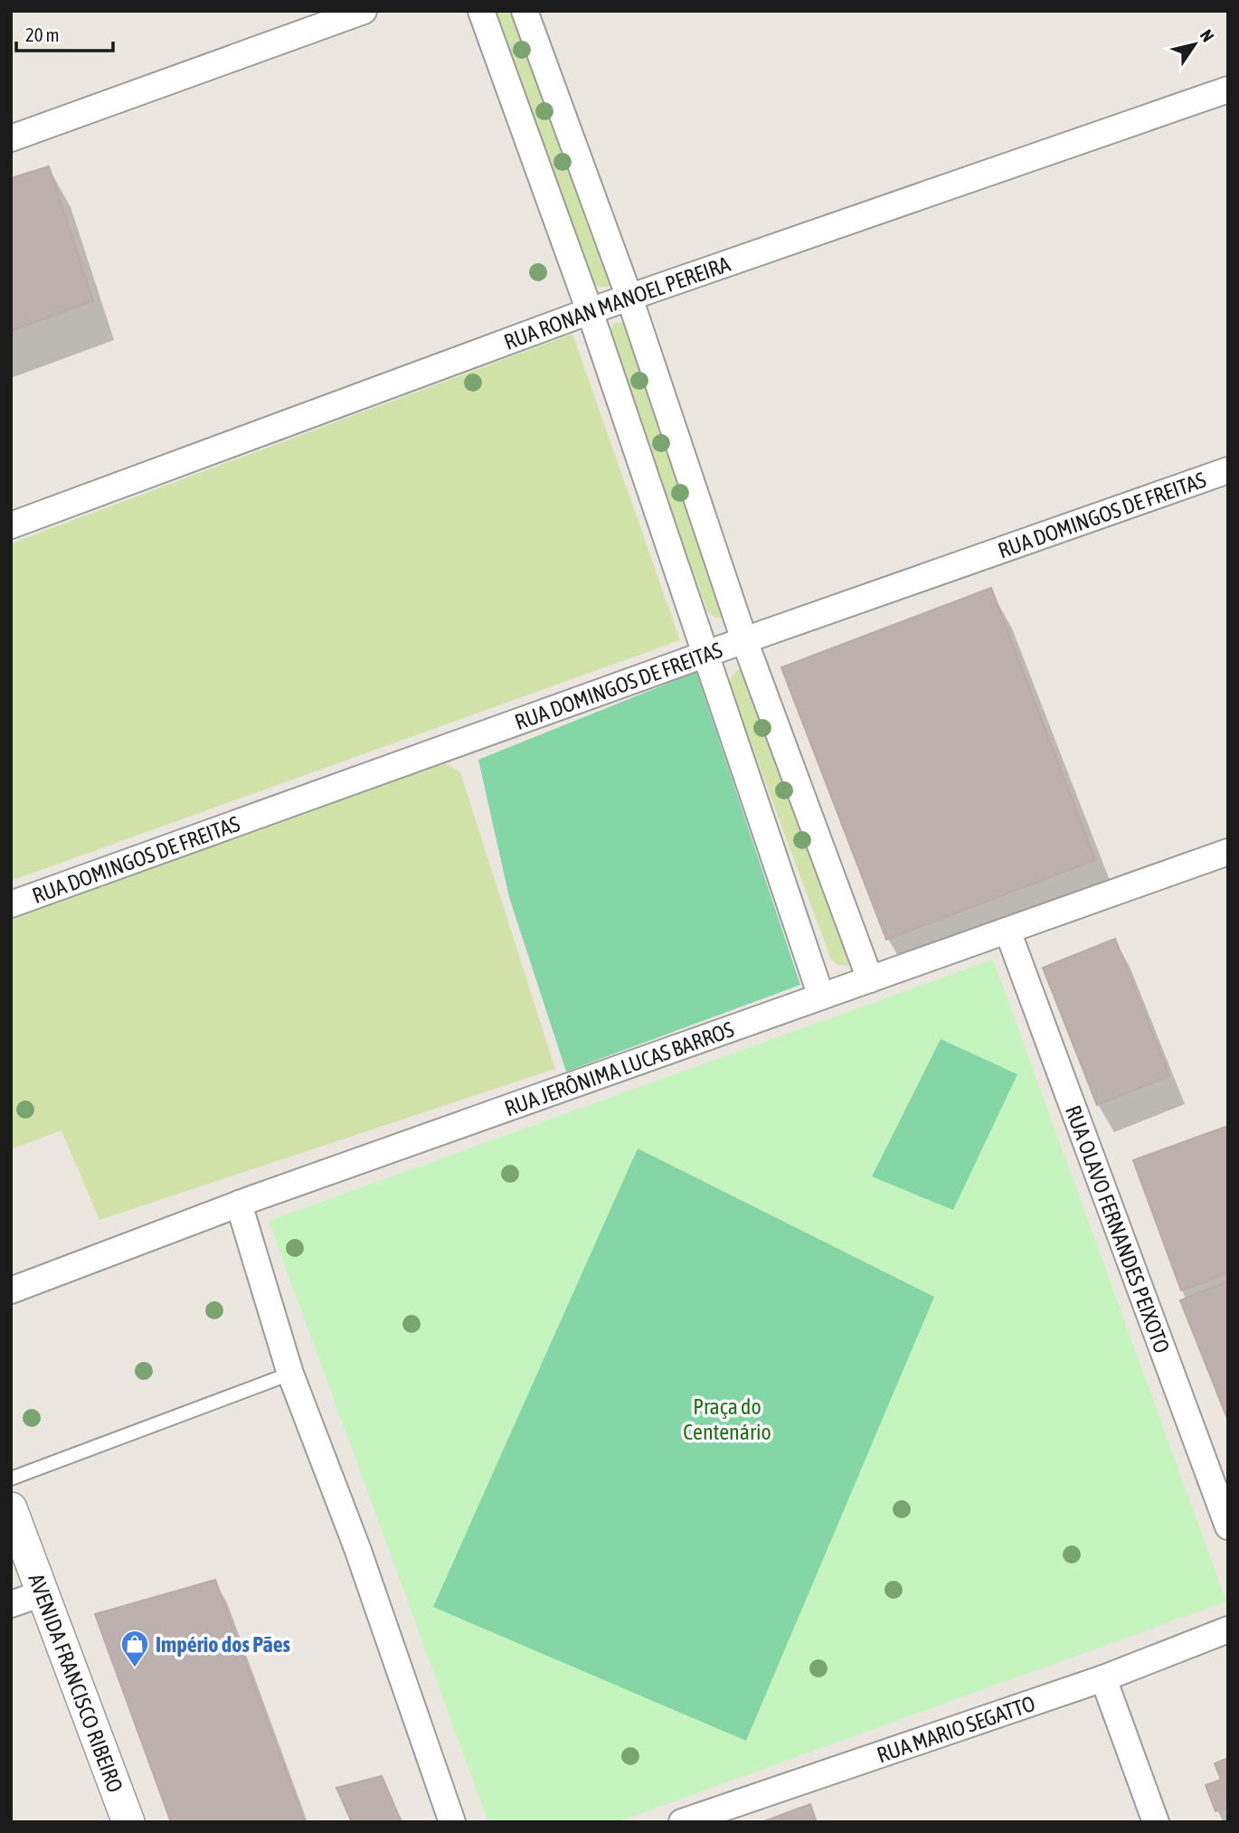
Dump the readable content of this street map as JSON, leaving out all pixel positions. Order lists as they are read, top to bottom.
{
  "streets": {
    "street": [
      "RUA RONAN MANOEL PEREIRA",
      "RUA DOMINGOS DE FREITAS",
      "RUA JERÔNIMA LUCAS BARROS",
      "RUA OLAVO FERNANDES PEIXOTO",
      "AVENIDA FRANCISCO RIBEIRO",
      "RUA MARIO SEGATTO"
    ]
  },
  "crossings": [
    ["RUA JERÔNIMA LUCAS BARROS", "RUA OLAVO FERNANDES PEIXOTO"]
  ],
  "parks": ["Praça do Centenário"],
  "places": {
    "shop": ["Império dos Pães"]
  },
  "scale_bar": "20 m",
  "north": "top right"
}
